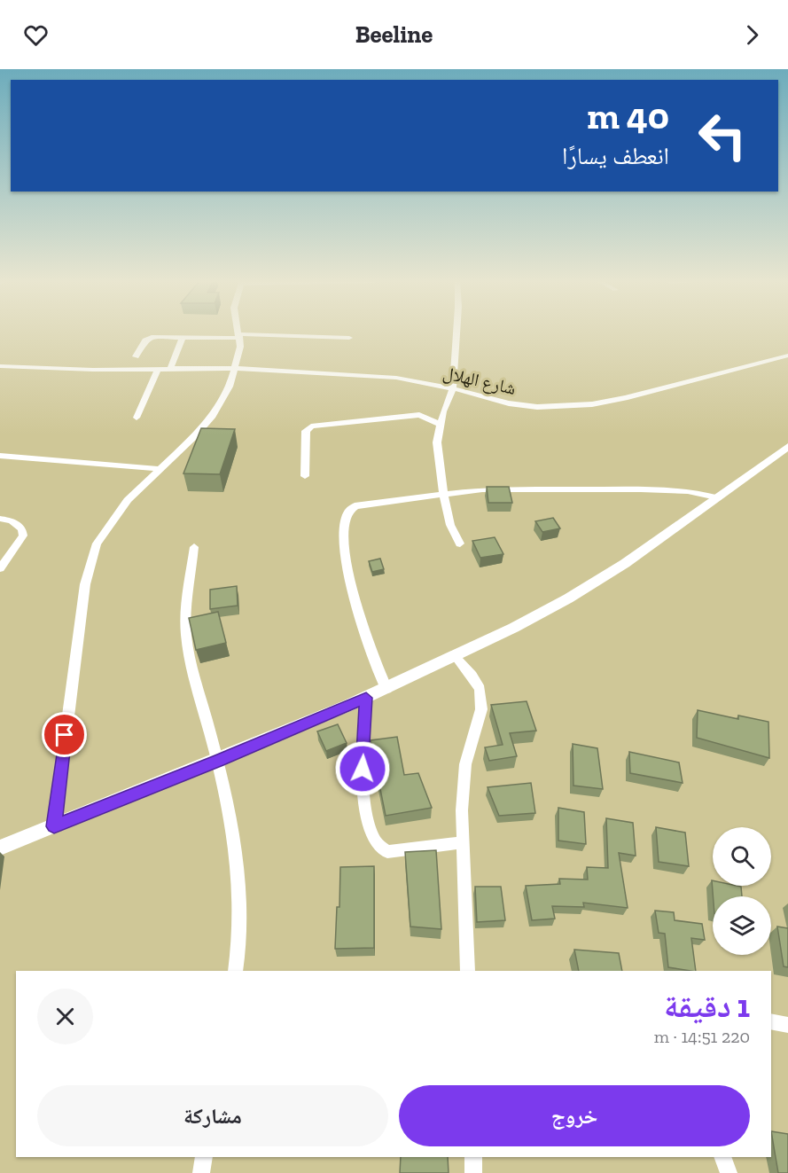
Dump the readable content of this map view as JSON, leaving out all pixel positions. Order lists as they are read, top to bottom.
{
  "streets": {
    "street": ["شارع الهلال"]
  },
  "page": {
    "header": "Beeline",
    "turn": ["40 m", "انعطف يسارًا"],
    "heading": ["1 دقيقة", "220 m · 14:51"],
    "buttons": ["خروج", "مشاركة"]
  }
}
